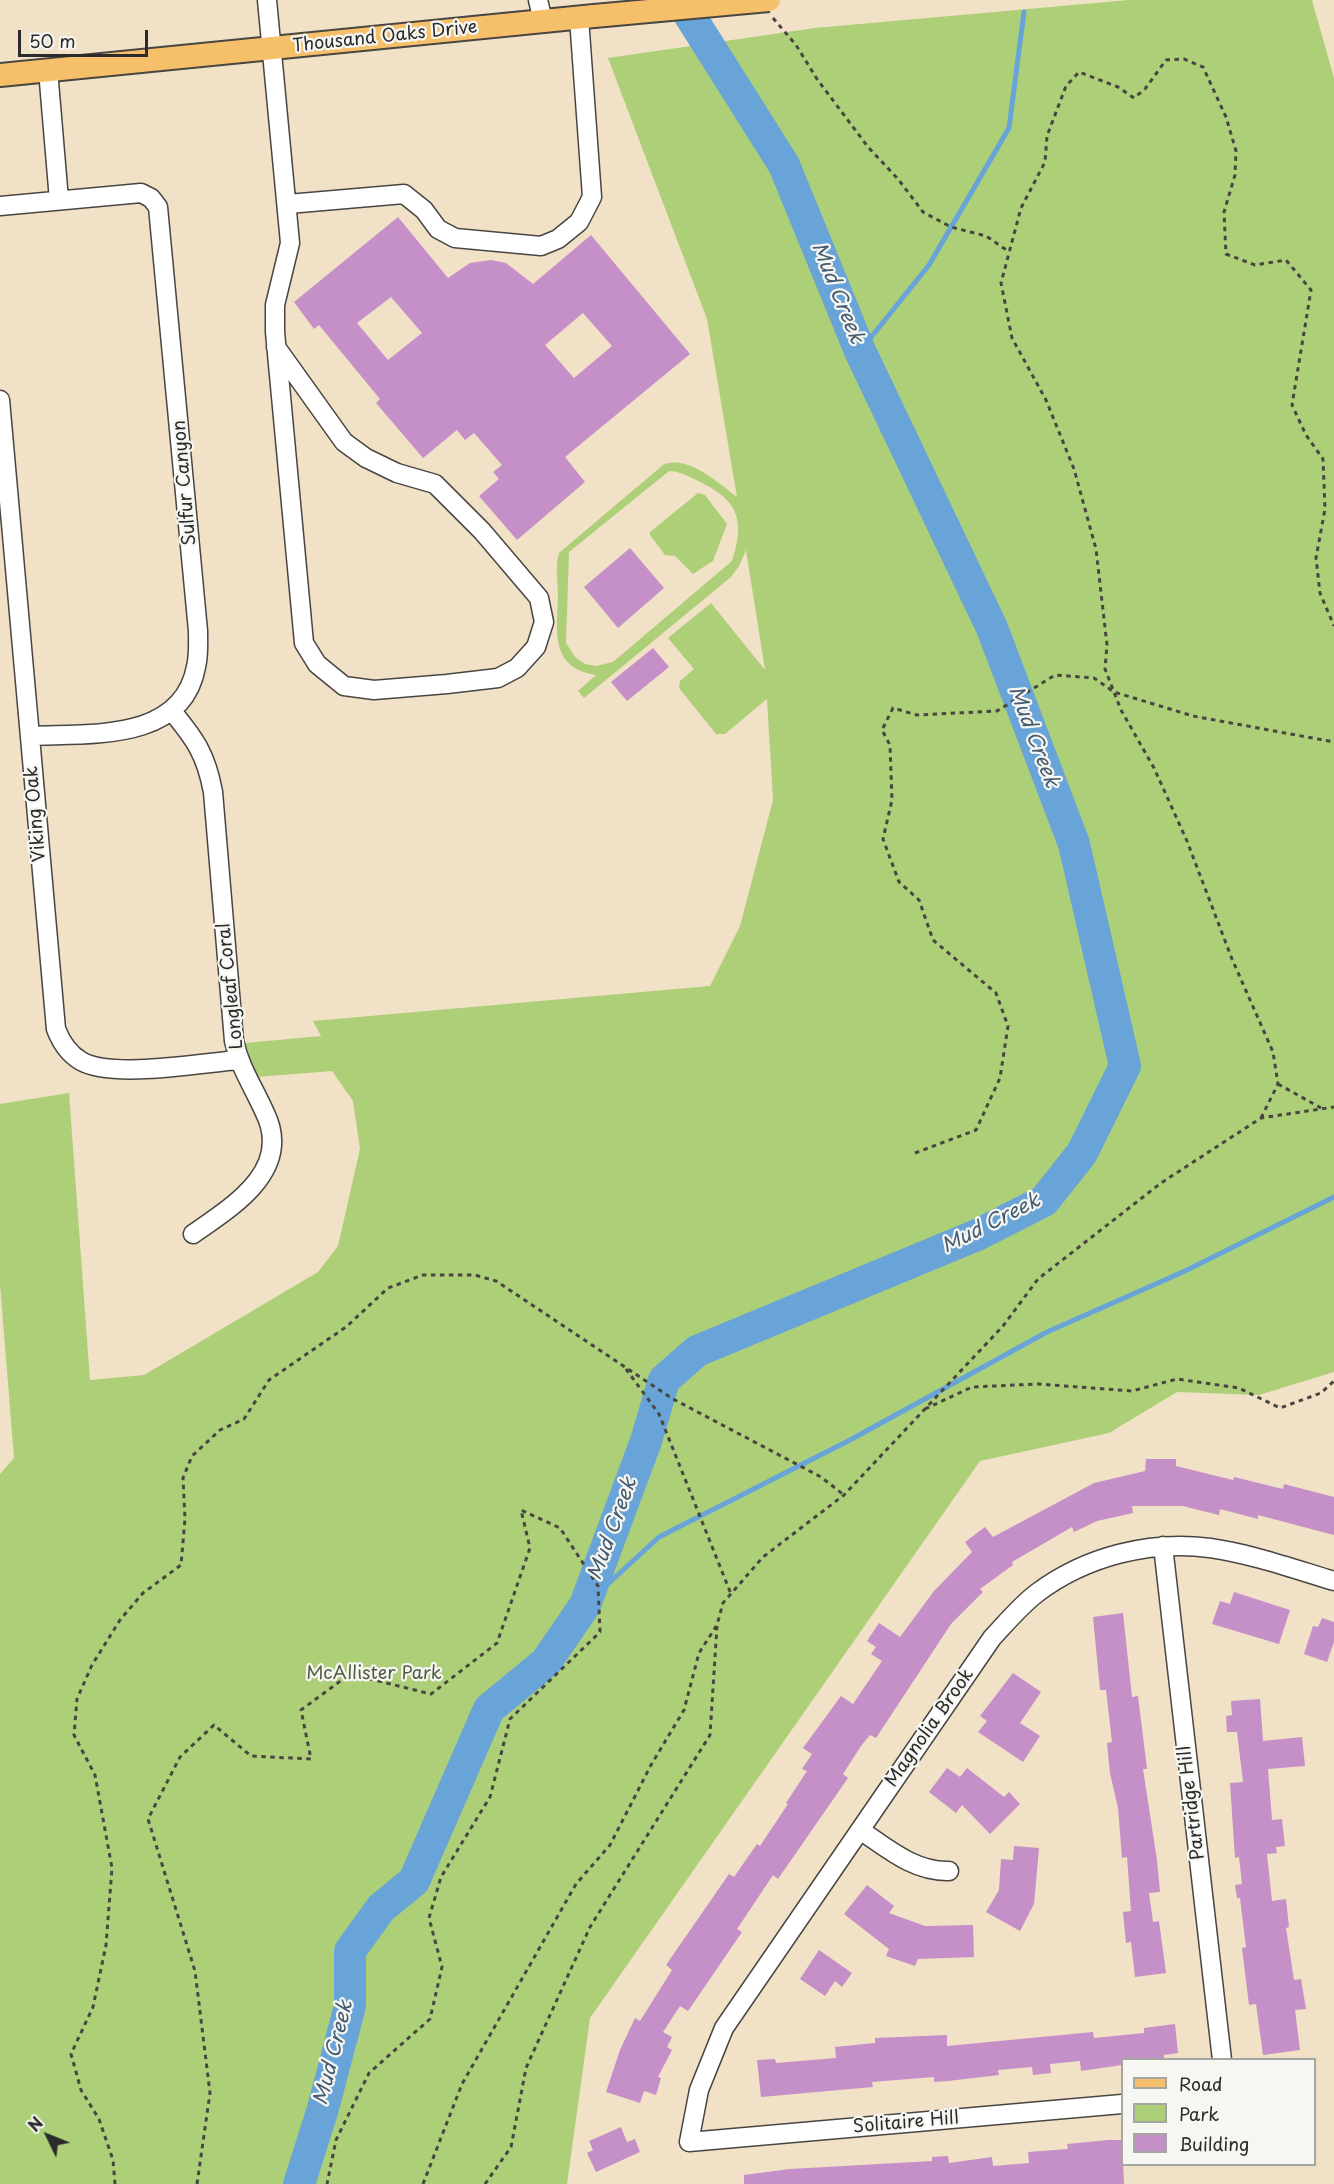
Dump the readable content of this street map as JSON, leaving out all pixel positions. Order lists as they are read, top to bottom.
{
  "streets": {
    "main road": ["Thousand Oaks Drive"],
    "street": [
      "Sulfur Canyon",
      "Viking Oak",
      "Longleaf Coral",
      "Magnolia Brook",
      "Partridge Hill",
      "Solitaire Hill"
    ]
  },
  "crossings": [
    ["Sulfur Canyon", "Viking Oak"],
    ["Sulfur Canyon", "Longleaf Coral"],
    ["Viking Oak", "Longleaf Coral"],
    ["Magnolia Brook", "Partridge Hill"],
    ["Magnolia Brook", "Solitaire Hill"]
  ],
  "water": ["Mud Creek"],
  "parks": ["McAllister Park"],
  "legend": ["Road", "Park", "Building"],
  "scale_bar": "50 m",
  "north": "top left"
}
